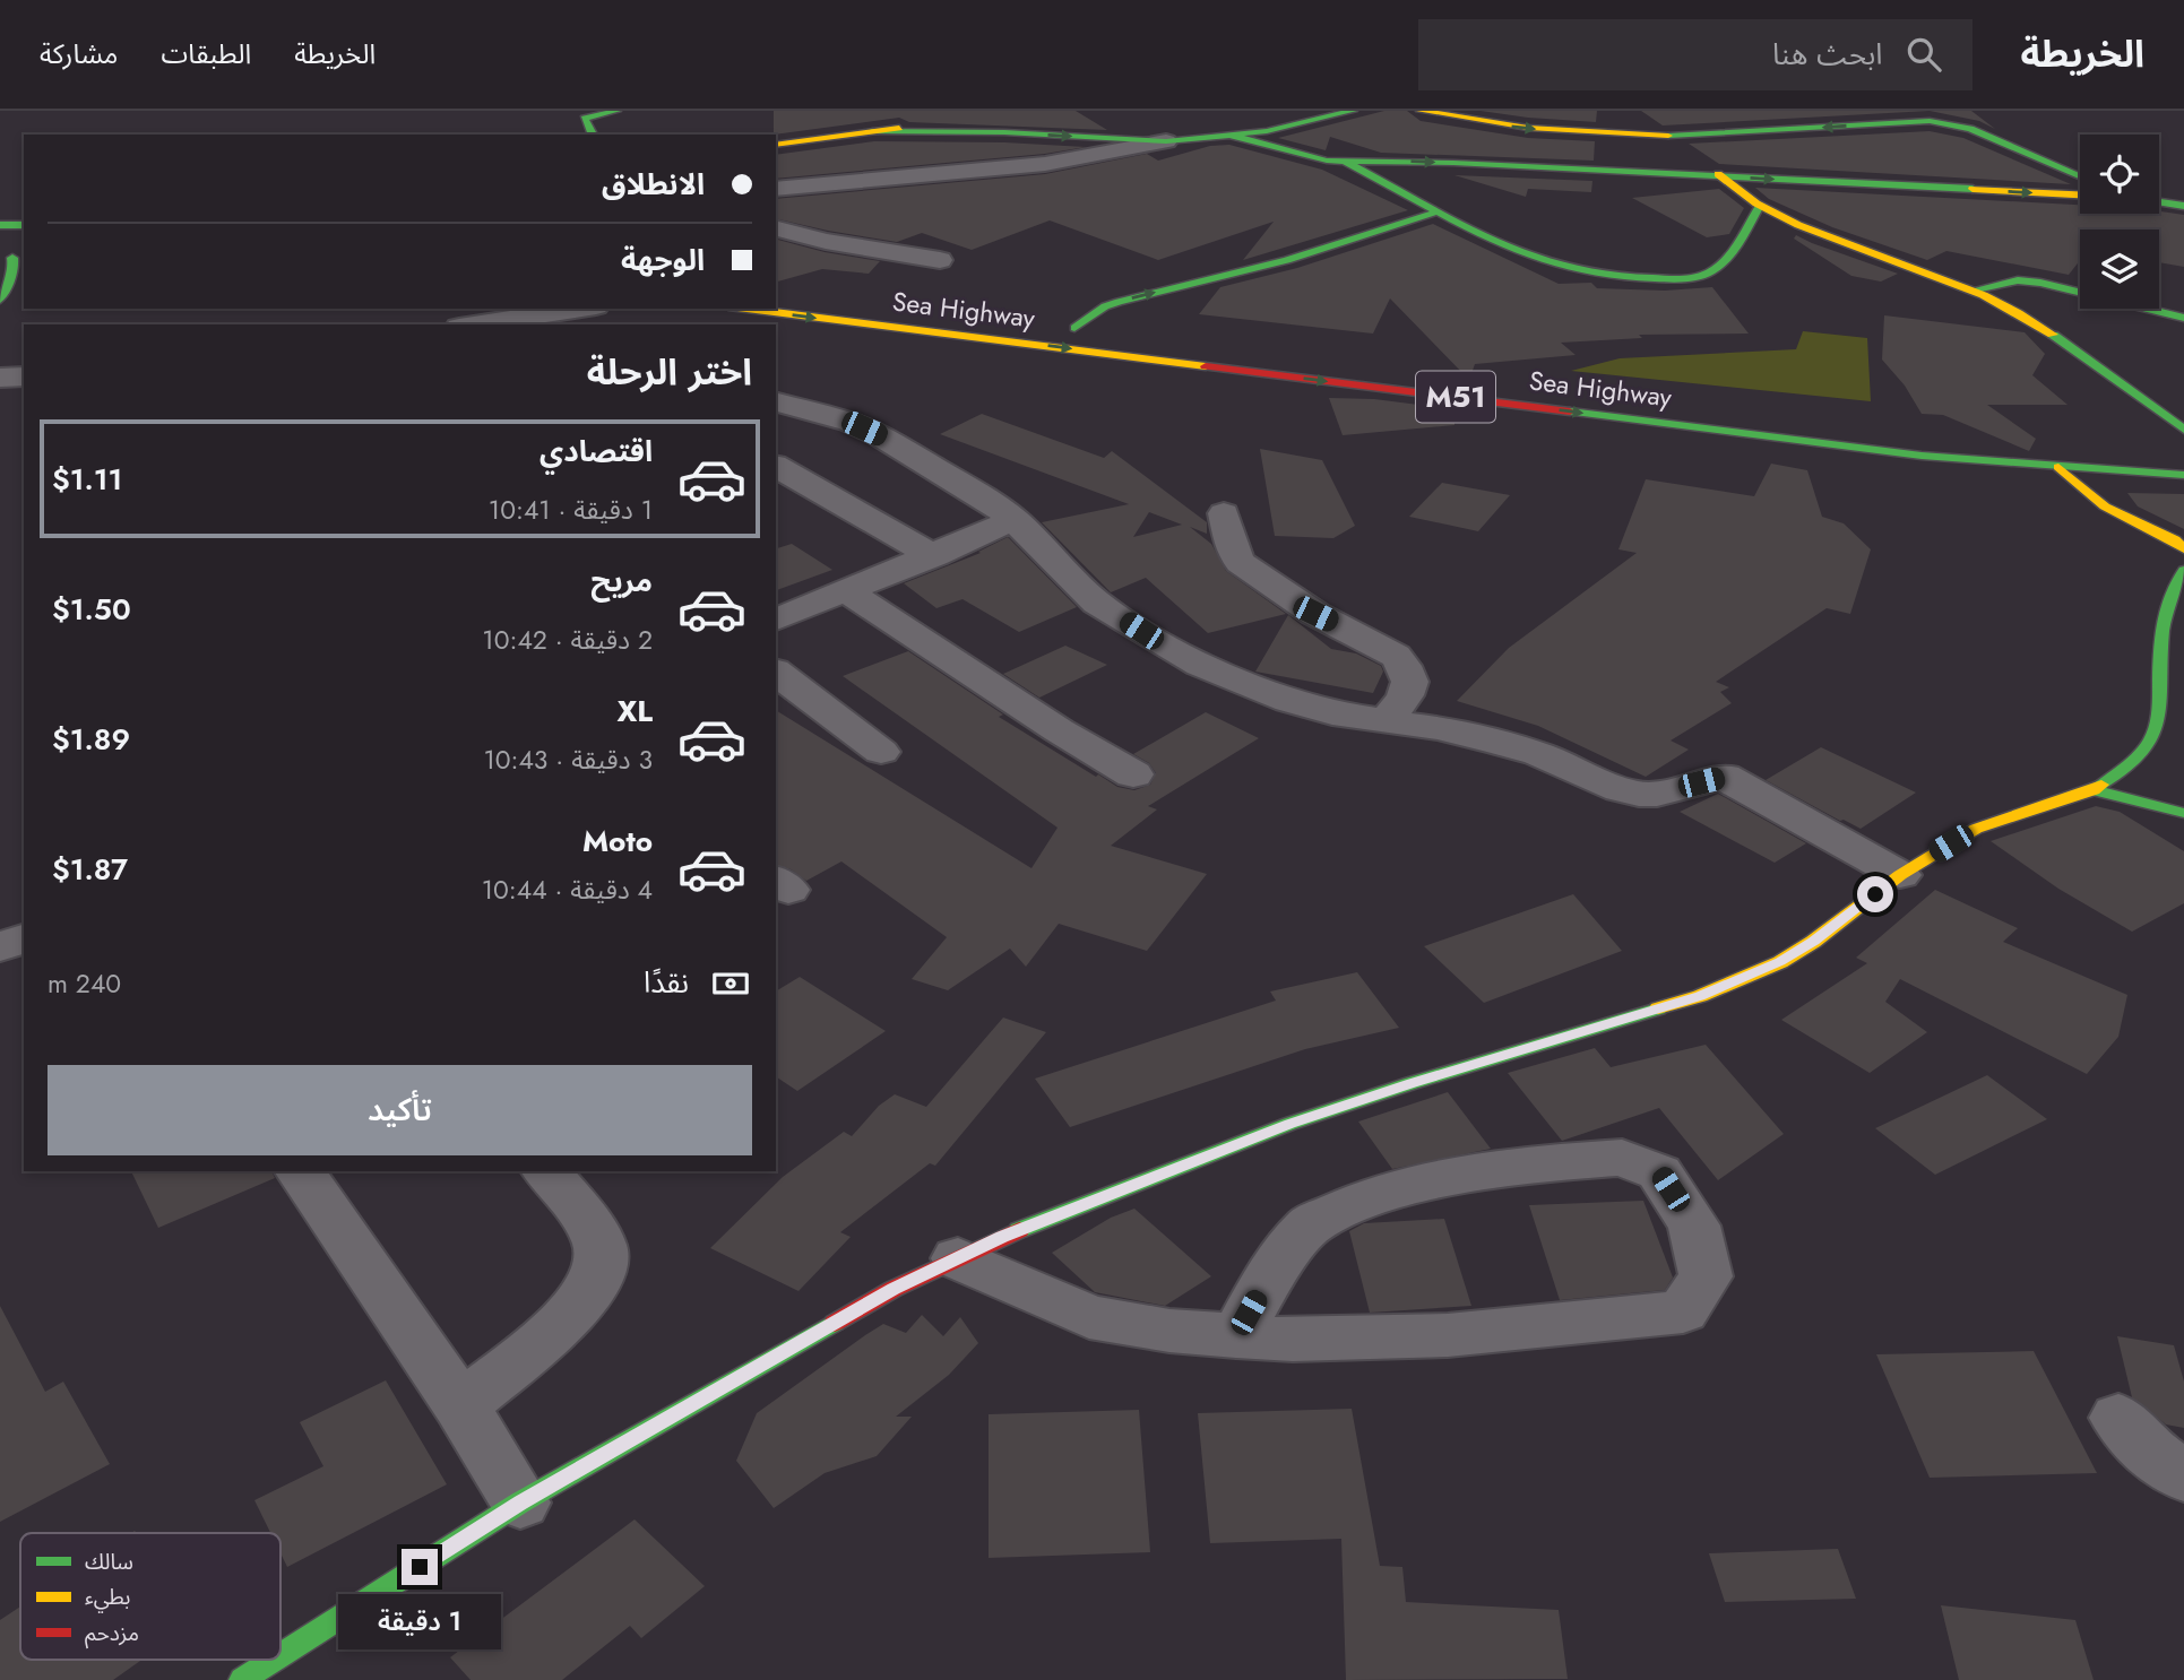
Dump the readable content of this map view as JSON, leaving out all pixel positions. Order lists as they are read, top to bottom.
{
  "streets": {
    "main road": ["Sea Highway", "M51"]
  },
  "one_way": ["Sea Highway"],
  "legend": ["سالك", "بطيء", "مزدحم"],
  "page": {
    "header": "الخريطة",
    "search": "ابحث هنا",
    "nav": ["الخريطة", "الطبقات", "مشاركة"],
    "banner": ["الانطلاق", "الوجهة"],
    "heading": "اختر الرحلة",
    "list": [
      {
        "name": "اقتصادي",
        "note": "1 دقيقة · 10:41",
        "value": "$1.11"
      },
      {
        "name": "مريح",
        "note": "2 دقيقة · 10:42",
        "value": "$1.50"
      },
      {
        "name": "XL",
        "note": "3 دقيقة · 10:43",
        "value": "$1.89"
      },
      {
        "name": "Moto",
        "note": "4 دقيقة · 10:44",
        "value": "$1.87"
      }
    ],
    "pay": ["نقدًا", "240 m"],
    "buttons": "تأكيد",
    "bubble": "1 دقيقة"
  }
}
